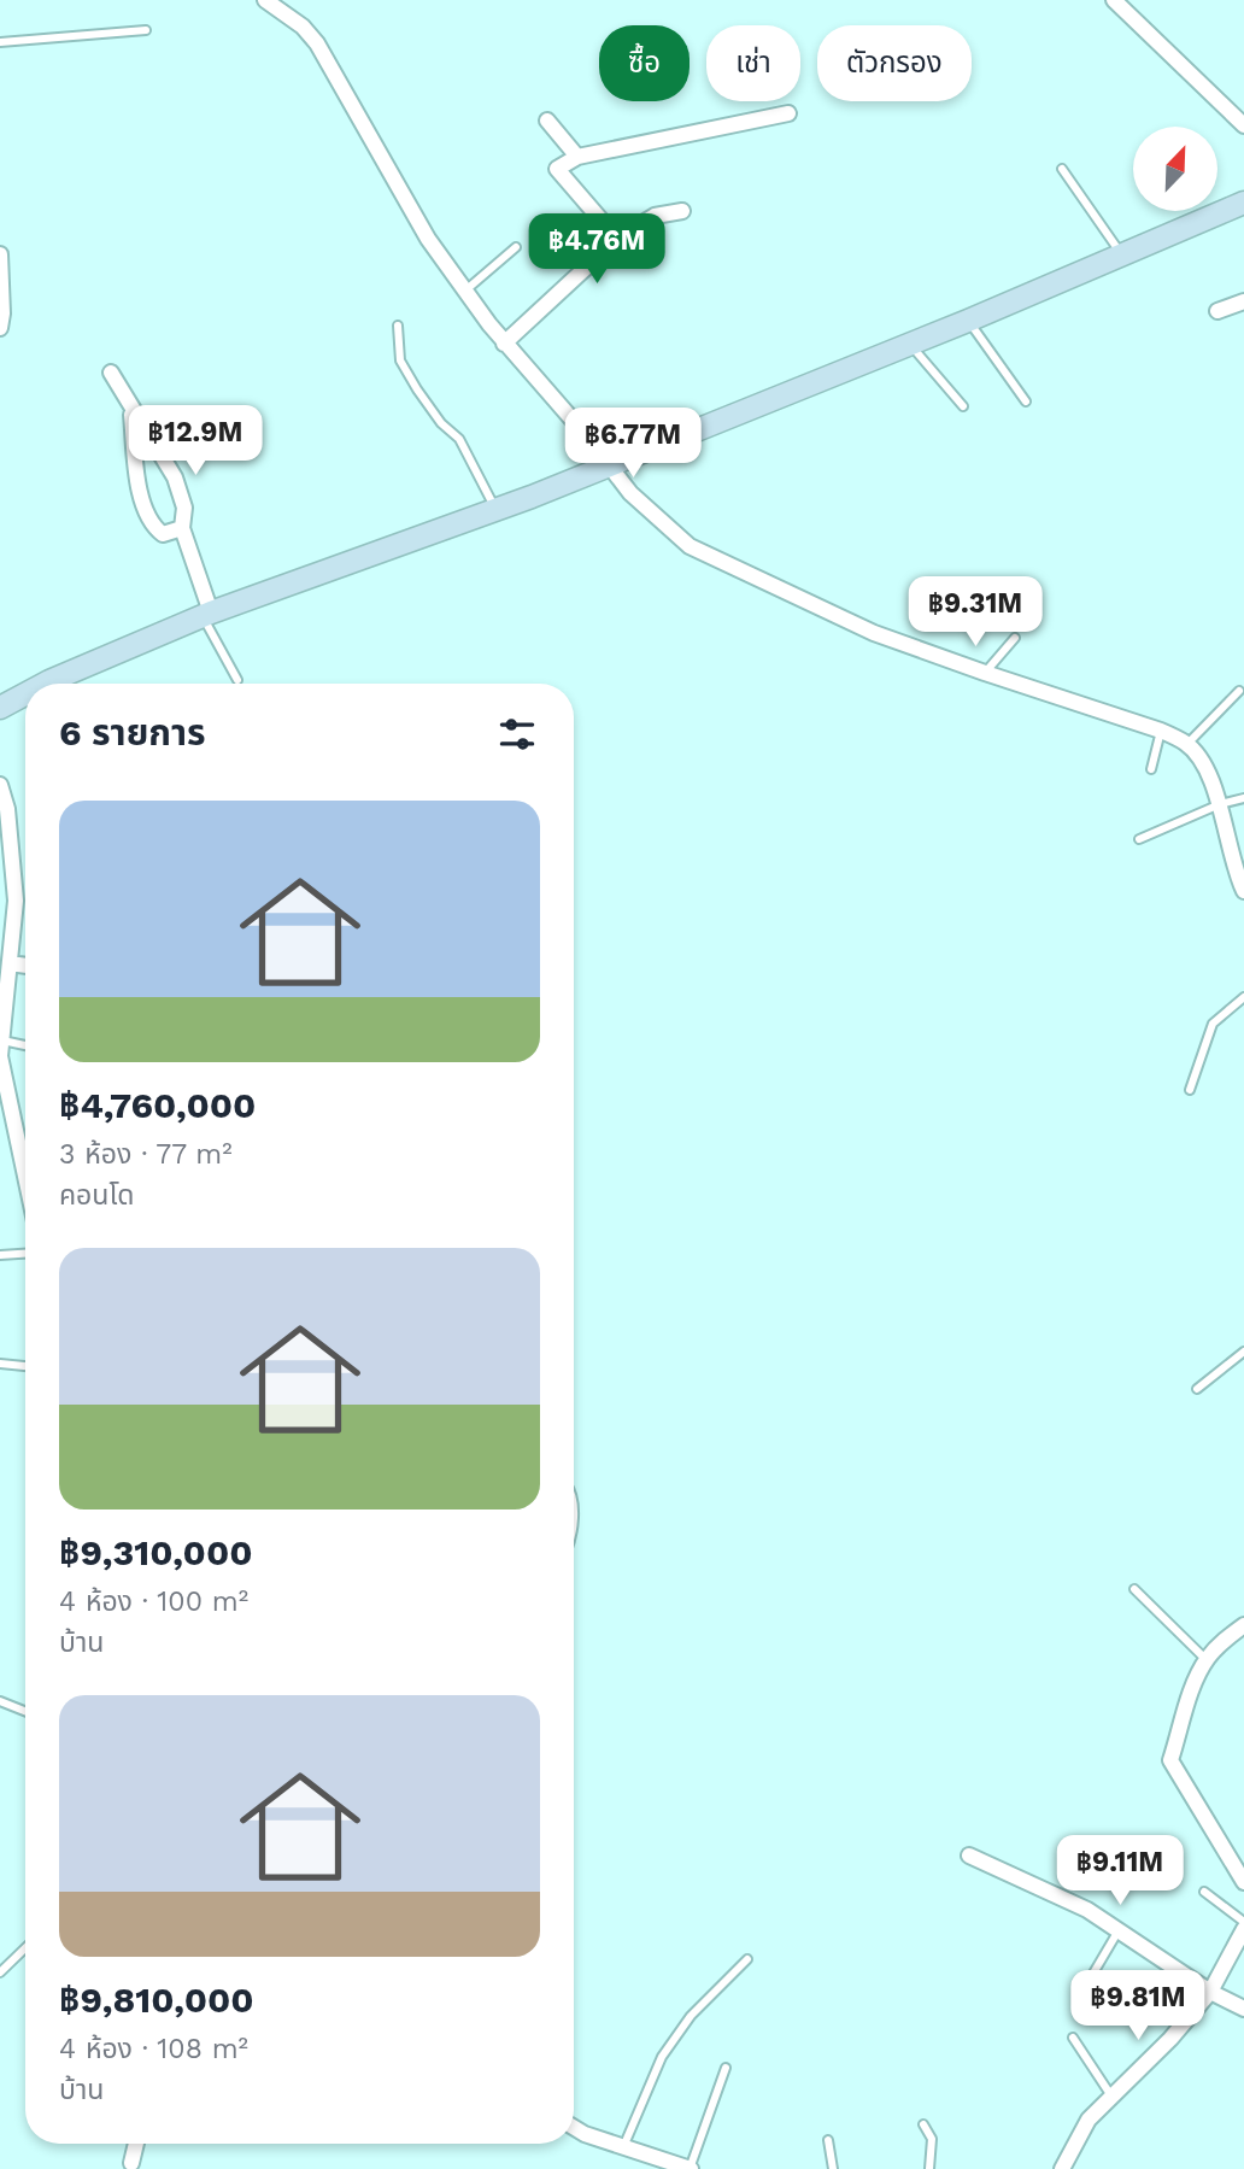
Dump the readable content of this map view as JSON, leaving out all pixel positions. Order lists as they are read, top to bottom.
{
  "north": "top right",
  "page": {
    "chip": ["ซื้อ", "เช่า", "ตัวกรอง"],
    "price": [
      "฿4.76M",
      "฿12.9M",
      "฿6.77M",
      "฿9.31M",
      "฿9.11M",
      "฿9.81M"
    ],
    "heading": "6 รายการ",
    "list": [
      {
        "name": "฿4,760,000",
        "note": "3 ห้อง · 77 m² · คอนโด"
      },
      {
        "name": "฿9,310,000",
        "note": "4 ห้อง · 100 m² · บ้าน"
      },
      {
        "name": "฿9,810,000",
        "note": "4 ห้อง · 108 m² · บ้าน"
      }
    ]
  }
}
